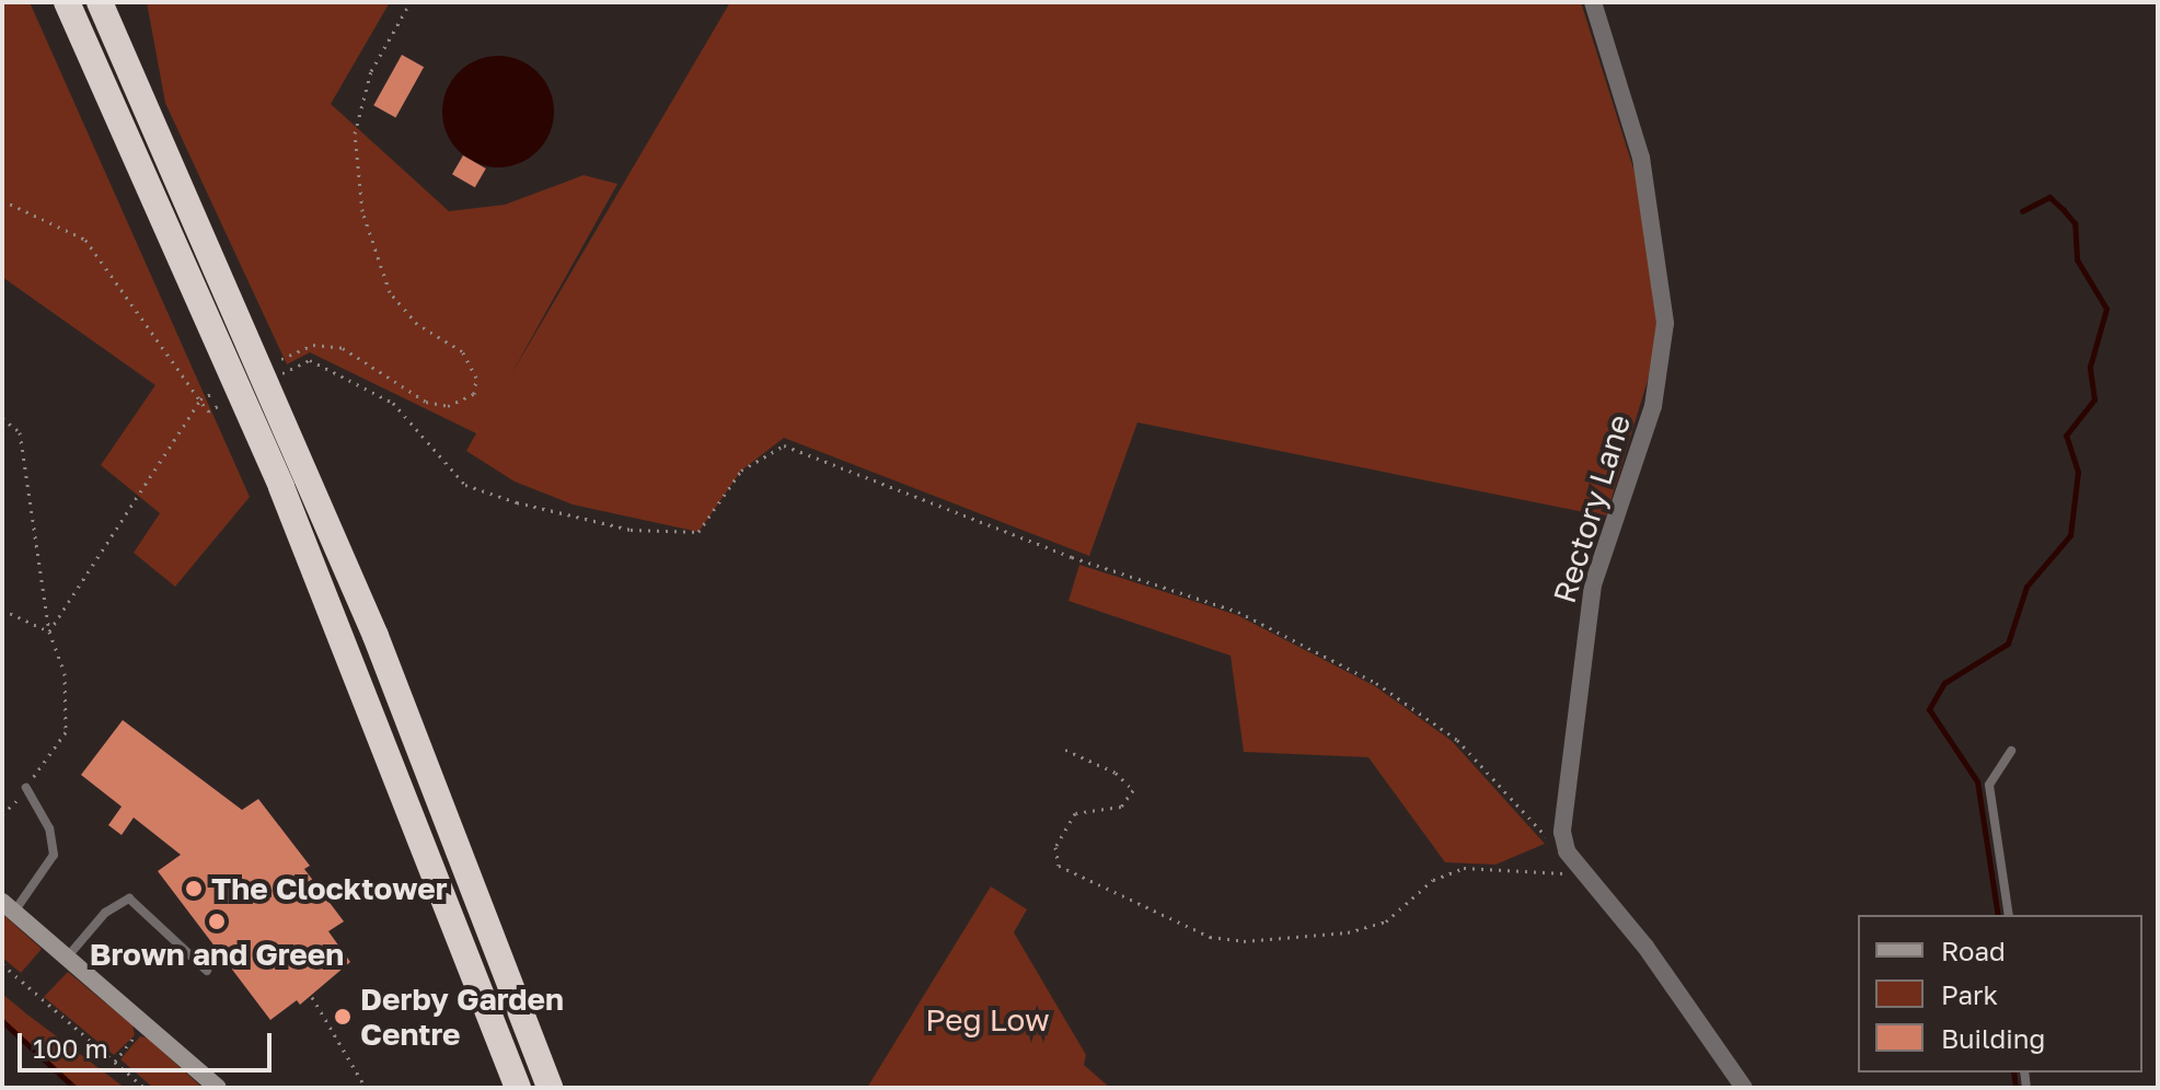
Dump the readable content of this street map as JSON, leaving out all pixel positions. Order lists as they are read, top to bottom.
{
  "streets": {
    "street": ["Rectory Lane"]
  },
  "parks": ["Peg Low"],
  "places": ["The Clocktower", "Brown and Green", "Derby Garden Centre"],
  "legend": ["Road", "Park", "Building"],
  "scale_bar": "100 m"
}
